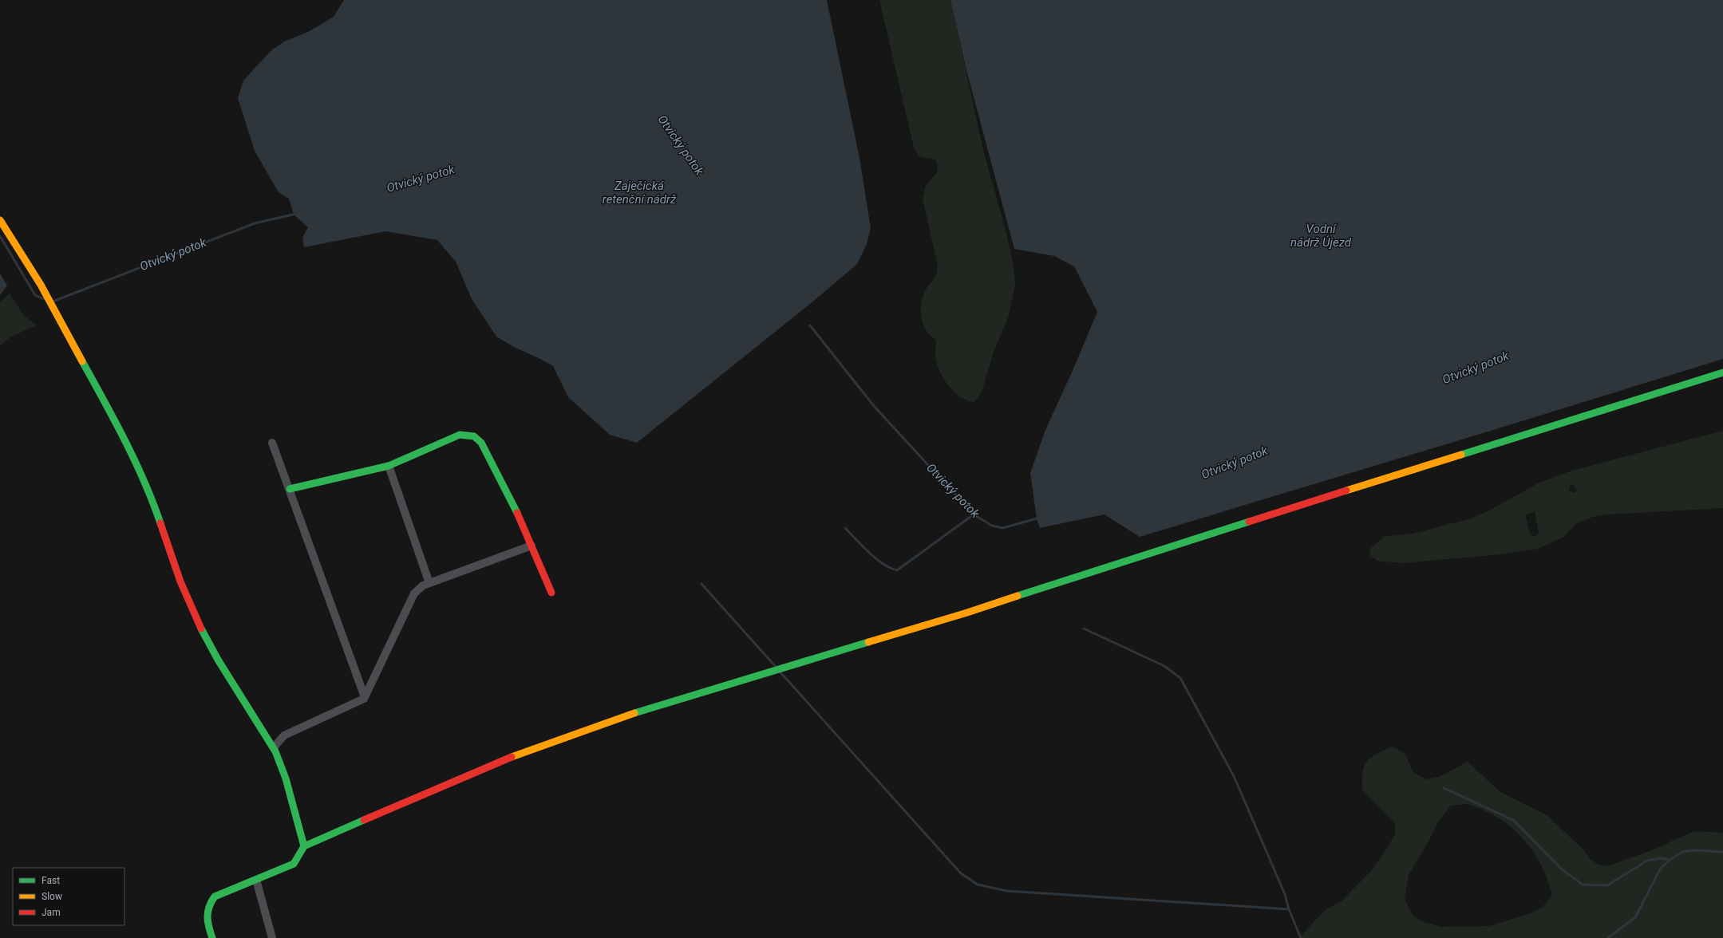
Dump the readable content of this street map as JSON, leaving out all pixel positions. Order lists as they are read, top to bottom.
{
  "water": ["Otvický potok", "Zaječická retenční nádrž", "Vodní nádrž Újezd"],
  "legend": ["Fast", "Slow", "Jam"]
}
